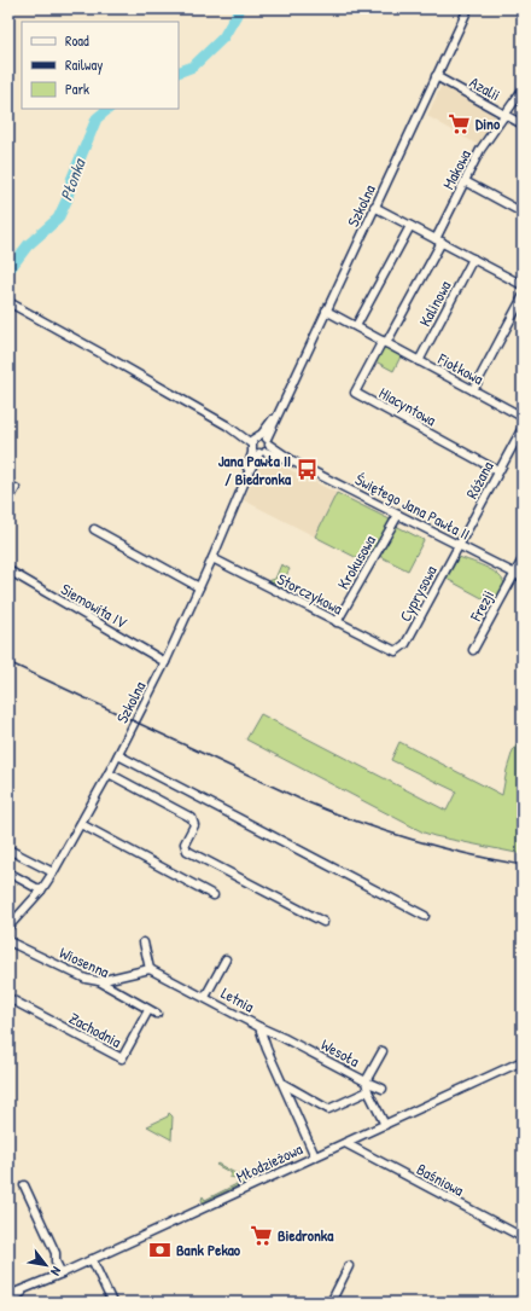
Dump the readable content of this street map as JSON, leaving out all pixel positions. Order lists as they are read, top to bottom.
{
  "streets": {
    "street": [
      "Azalii",
      "Makowa",
      "Szkolna",
      "Kalinowa",
      "Fiołkowa",
      "Hiacyntowa",
      "Różana",
      "Świętego Jana Pawła II",
      "Krokusowa",
      "Storczykowa",
      "Cyprysowa",
      "Siemowita IV",
      "Frezji",
      "Wiosenna",
      "Letnia",
      "Zachodnia",
      "Wesoła",
      "Młodzieżowa",
      "Baśniowa"
    ]
  },
  "crossings": [
    ["Azalii", "Makowa"],
    ["Azalii", "Szkolna"],
    ["Szkolna", "Fiołkowa"],
    ["Szkolna", "Świętego Jana Pawła II"],
    ["Szkolna", "Storczykowa"],
    ["Szkolna", "Siemowita IV"],
    ["Kalinowa", "Fiołkowa"],
    ["Fiołkowa", "Hiacyntowa"],
    ["Hiacyntowa", "Różana"],
    ["Różana", "Świętego Jana Pawła II"],
    ["Różana", "Cyprysowa"],
    ["Świętego Jana Pawła II", "Krokusowa"],
    ["Świętego Jana Pawła II", "Cyprysowa"],
    ["Świętego Jana Pawła II", "Frezji"],
    ["Krokusowa", "Storczykowa"],
    ["Storczykowa", "Cyprysowa"],
    ["Wiosenna", "Zachodnia"],
    ["Letnia", "Wesoła"],
    ["Letnia", "Młodzieżowa"],
    ["Wesoła", "Młodzieżowa"],
    ["Młodzieżowa", "Baśniowa"]
  ],
  "water": ["Płonka"],
  "places": {
    "supermarket": ["Dino", "Biedronka"],
    "bus stop": ["Jana Pawła II / Biedronka"],
    "bank": ["Bank Pekao"]
  },
  "legend": ["Road", "Railway", "Park"],
  "north": "bottom right"
}
